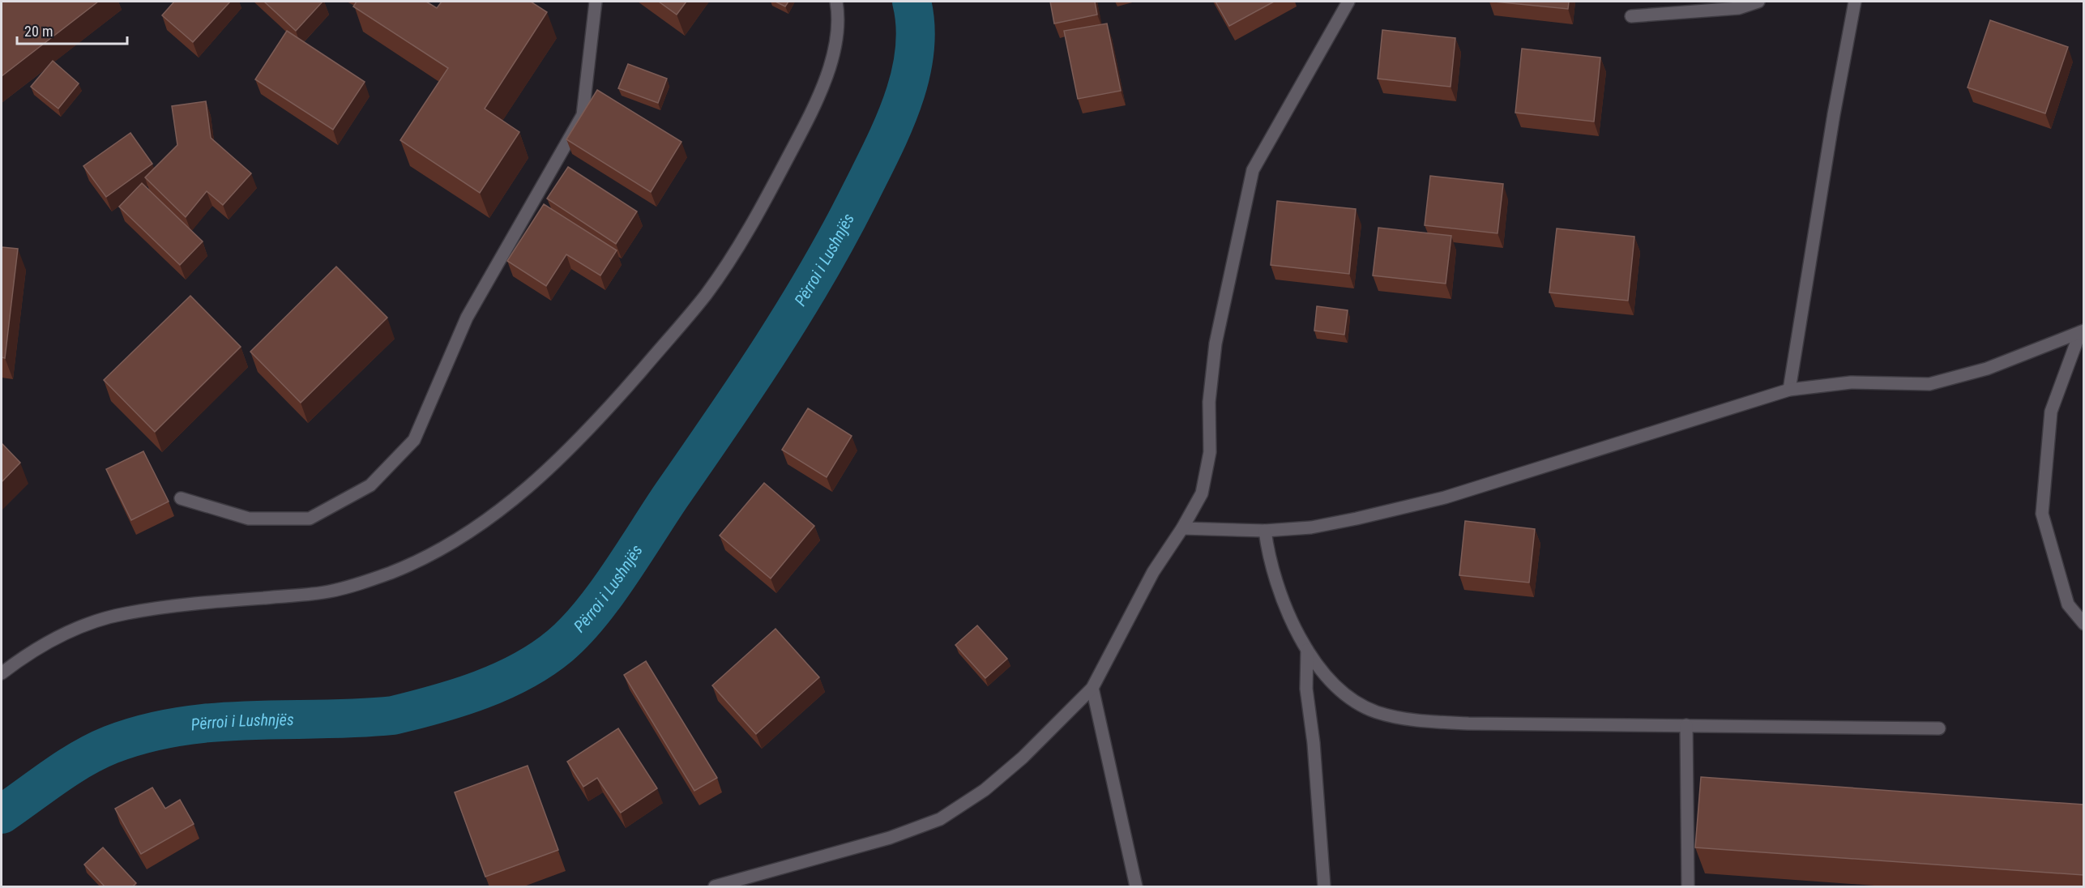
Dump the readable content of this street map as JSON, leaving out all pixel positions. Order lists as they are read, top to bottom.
{
  "water": ["Përroi i Lushnjës"],
  "scale_bar": "20 m"
}
